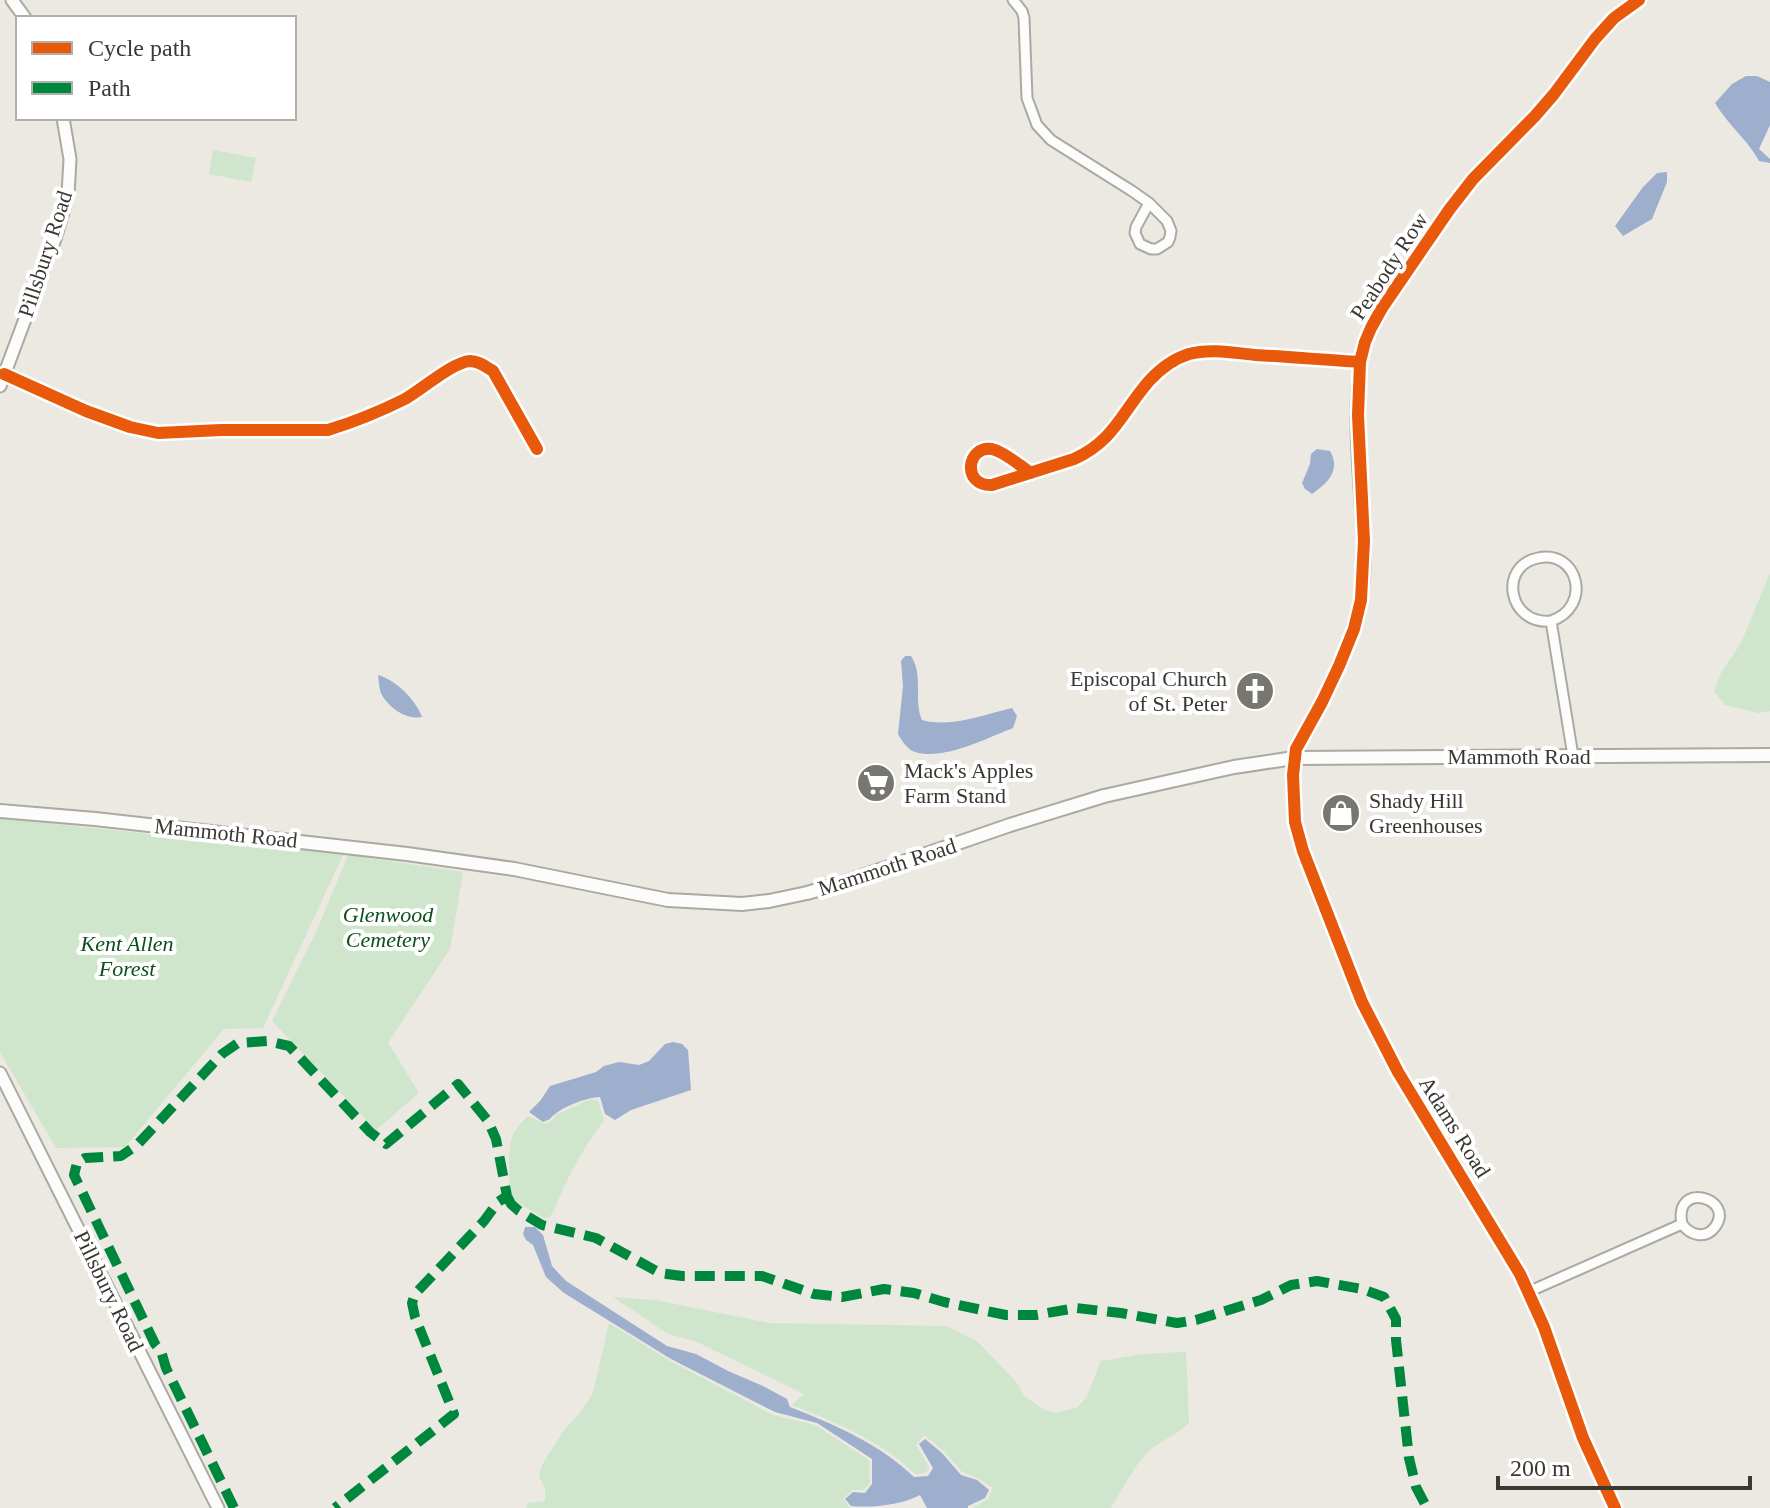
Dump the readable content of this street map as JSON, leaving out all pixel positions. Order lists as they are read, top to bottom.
{
  "streets": {
    "main road": ["Mammoth Road"],
    "street": ["Pillsbury Road", "Peabody Row", "Adams Road"]
  },
  "crossings": [
    ["Peabody Row", "Mammoth Road"],
    ["Peabody Row", "Adams Road"],
    ["Mammoth Road", "Adams Road"]
  ],
  "parks": ["Glenwood Cemetery", "Kent Allen Forest"],
  "places": {
    "church": ["Episcopal Church of St. Peter"],
    "supermarket": ["Mack's Apples Farm Stand"],
    "shop": ["Shady Hill Greenhouses"]
  },
  "legend": ["Cycle path", "Path"],
  "scale_bar": "200 m"
}
